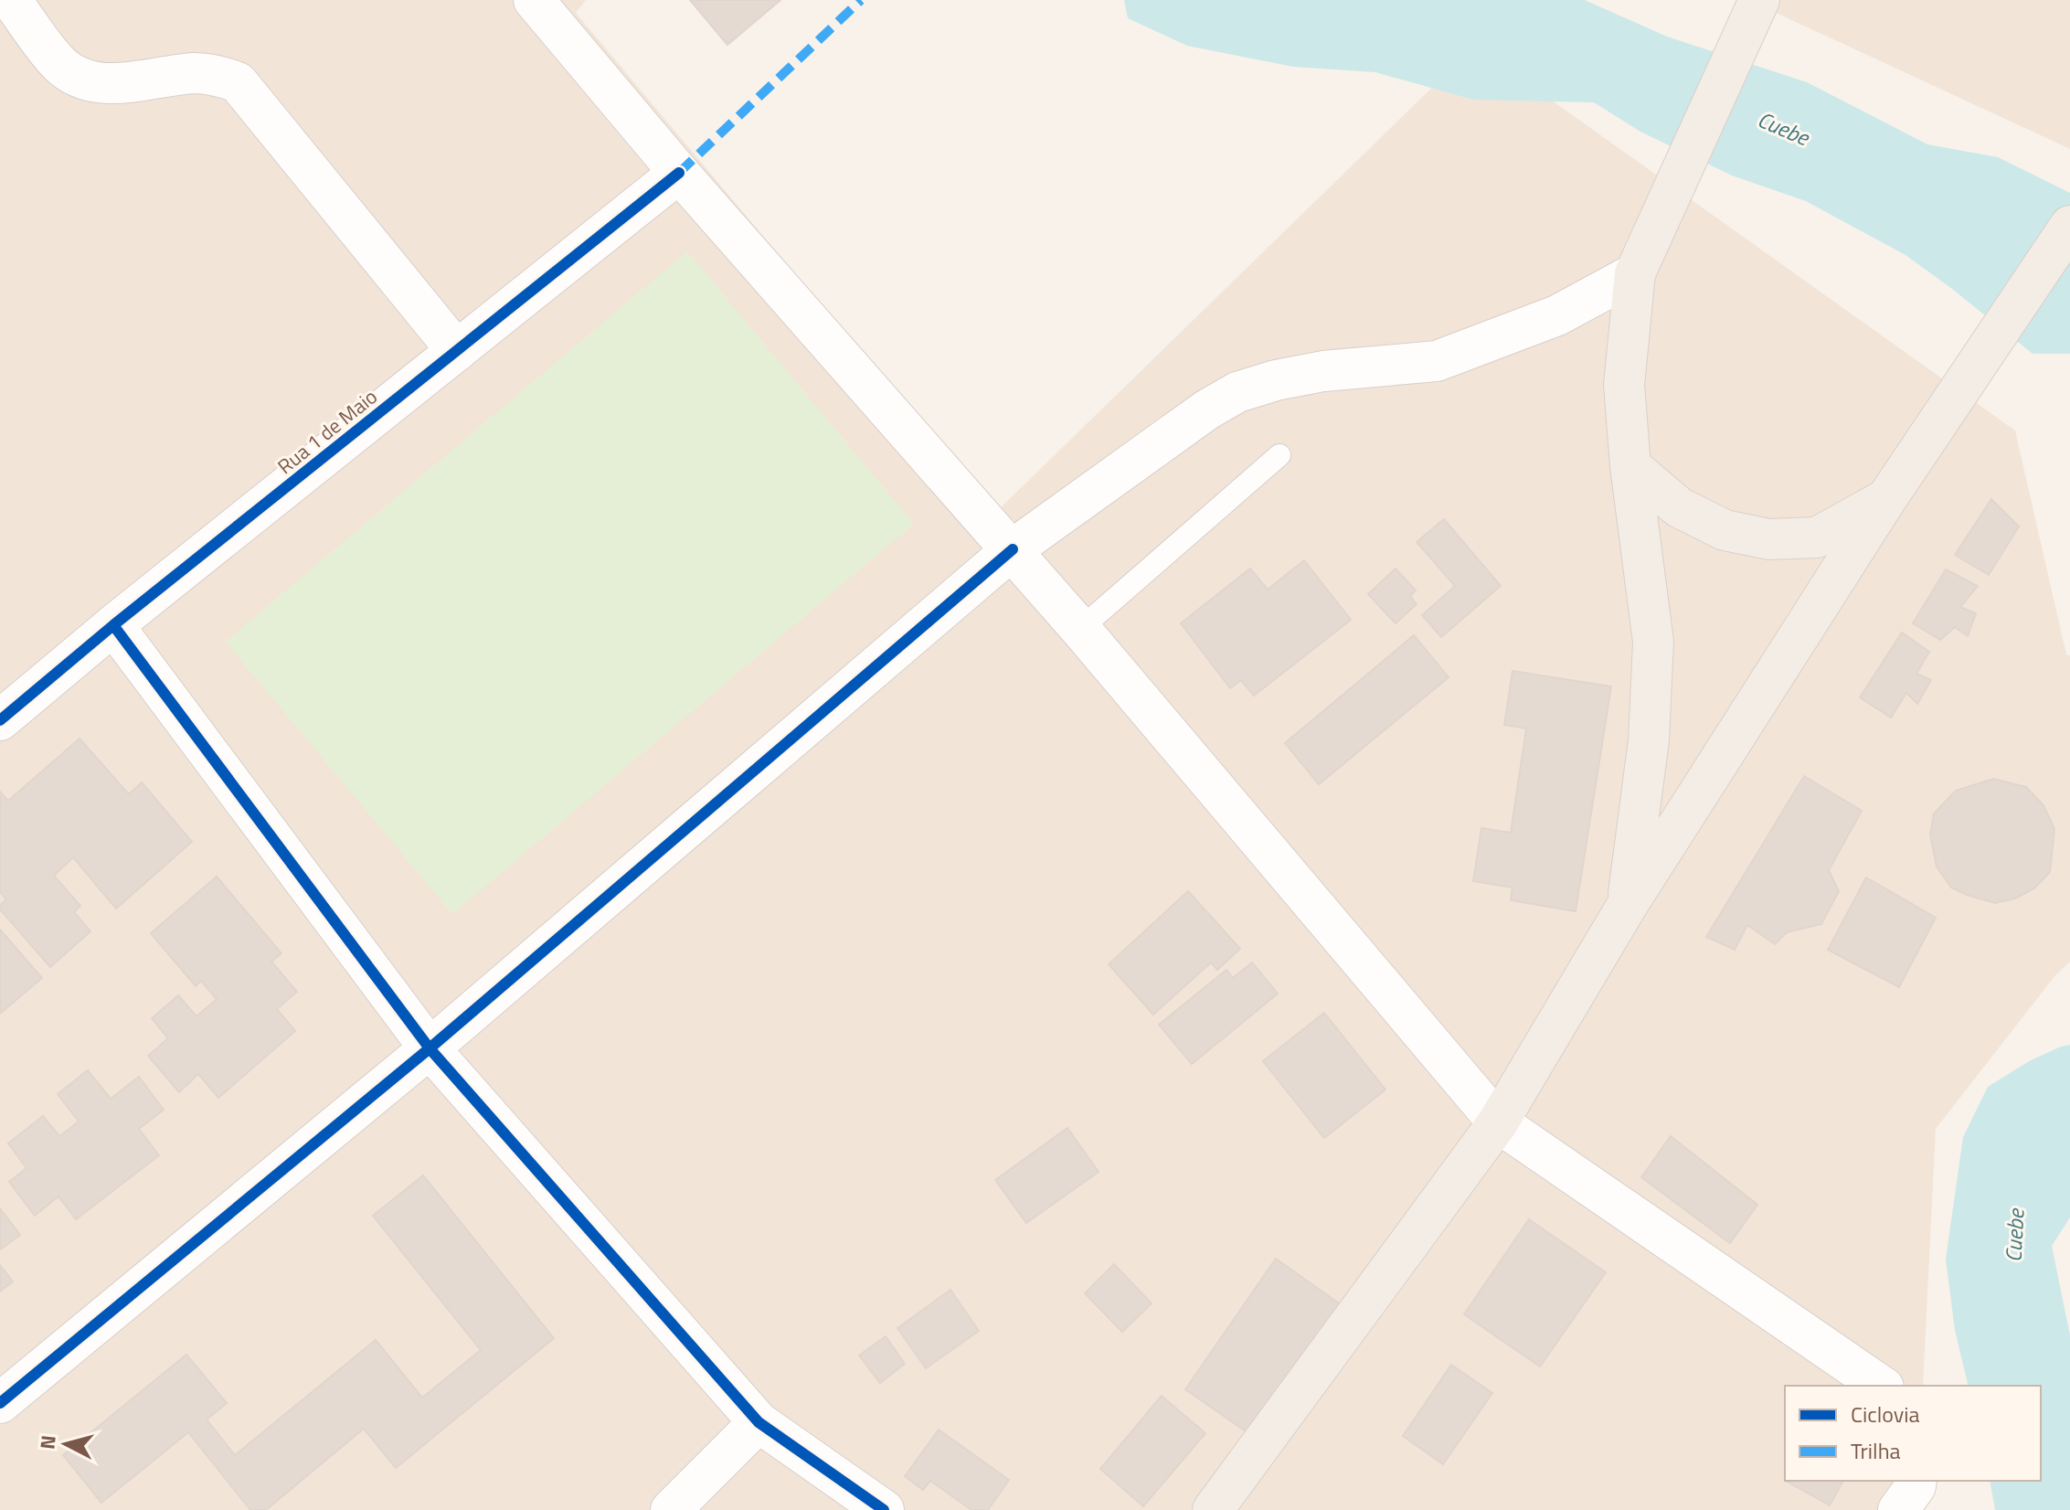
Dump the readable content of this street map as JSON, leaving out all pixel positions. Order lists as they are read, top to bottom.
{
  "streets": {
    "street": ["Rua 1 de Maio"]
  },
  "water": ["Cuebe"],
  "legend": ["Ciclovia", "Trilha"],
  "north": "left"
}
